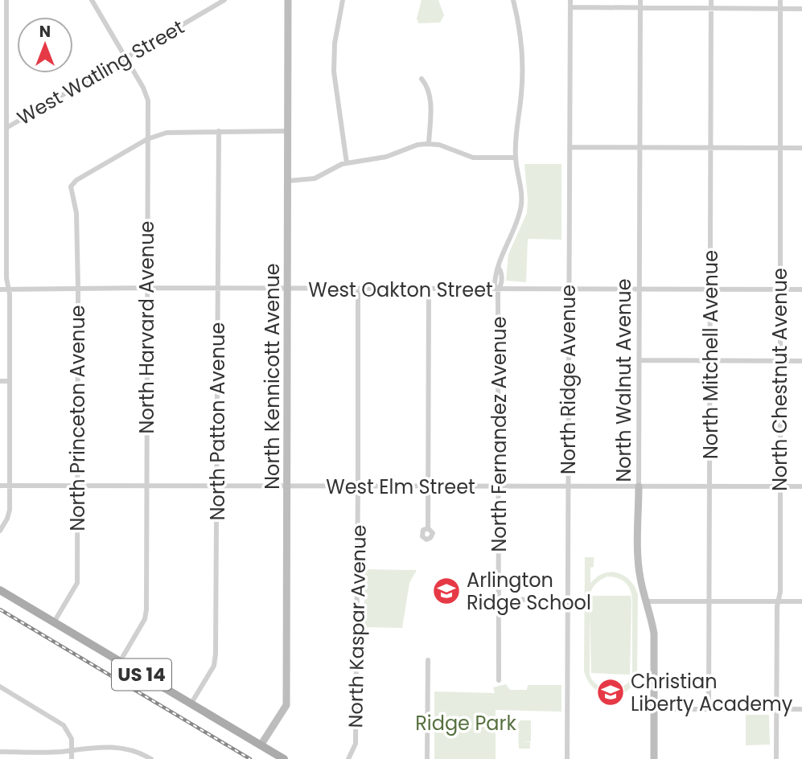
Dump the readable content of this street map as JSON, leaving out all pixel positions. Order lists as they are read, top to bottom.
{
  "streets": {
    "main road": ["US 14"],
    "street": [
      "West Watling Street",
      "West Oakton Street",
      "North Harvard Avenue",
      "North Mitchell Avenue",
      "North Kennicott Avenue",
      "North Ridge Avenue",
      "North Chestnut Avenue",
      "North Walnut Avenue",
      "North Princeton Avenue",
      "North Patton Avenue",
      "North Fernandez Avenue",
      "West Elm Street",
      "North Kaspar Avenue"
    ]
  },
  "crossings": [
    ["West Watling Street", "North Harvard Avenue"],
    ["West Oakton Street", "North Harvard Avenue"],
    ["West Oakton Street", "North Mitchell Avenue"],
    ["West Oakton Street", "North Kennicott Avenue"],
    ["West Oakton Street", "North Ridge Avenue"],
    ["West Oakton Street", "North Chestnut Avenue"],
    ["West Oakton Street", "North Walnut Avenue"],
    ["West Oakton Street", "North Princeton Avenue"],
    ["West Oakton Street", "North Patton Avenue"],
    ["West Oakton Street", "North Fernandez Avenue"],
    ["West Oakton Street", "North Kaspar Avenue"],
    ["North Harvard Avenue", "North Princeton Avenue"],
    ["North Harvard Avenue", "West Elm Street"],
    ["North Harvard Avenue", "US 14"],
    ["North Mitchell Avenue", "West Elm Street"],
    ["North Kennicott Avenue", "West Elm Street"],
    ["North Kennicott Avenue", "US 14"],
    ["North Ridge Avenue", "West Elm Street"],
    ["North Chestnut Avenue", "West Elm Street"],
    ["North Walnut Avenue", "West Elm Street"],
    ["North Princeton Avenue", "West Elm Street"],
    ["North Princeton Avenue", "US 14"],
    ["North Patton Avenue", "West Elm Street"],
    ["North Patton Avenue", "US 14"],
    ["North Fernandez Avenue", "West Elm Street"],
    ["West Elm Street", "North Kaspar Avenue"]
  ],
  "parks": ["Ridge Park"],
  "places": {
    "school or university": ["Arlington Ridge School", "Christian Liberty Academy"]
  },
  "north": "top"
}
